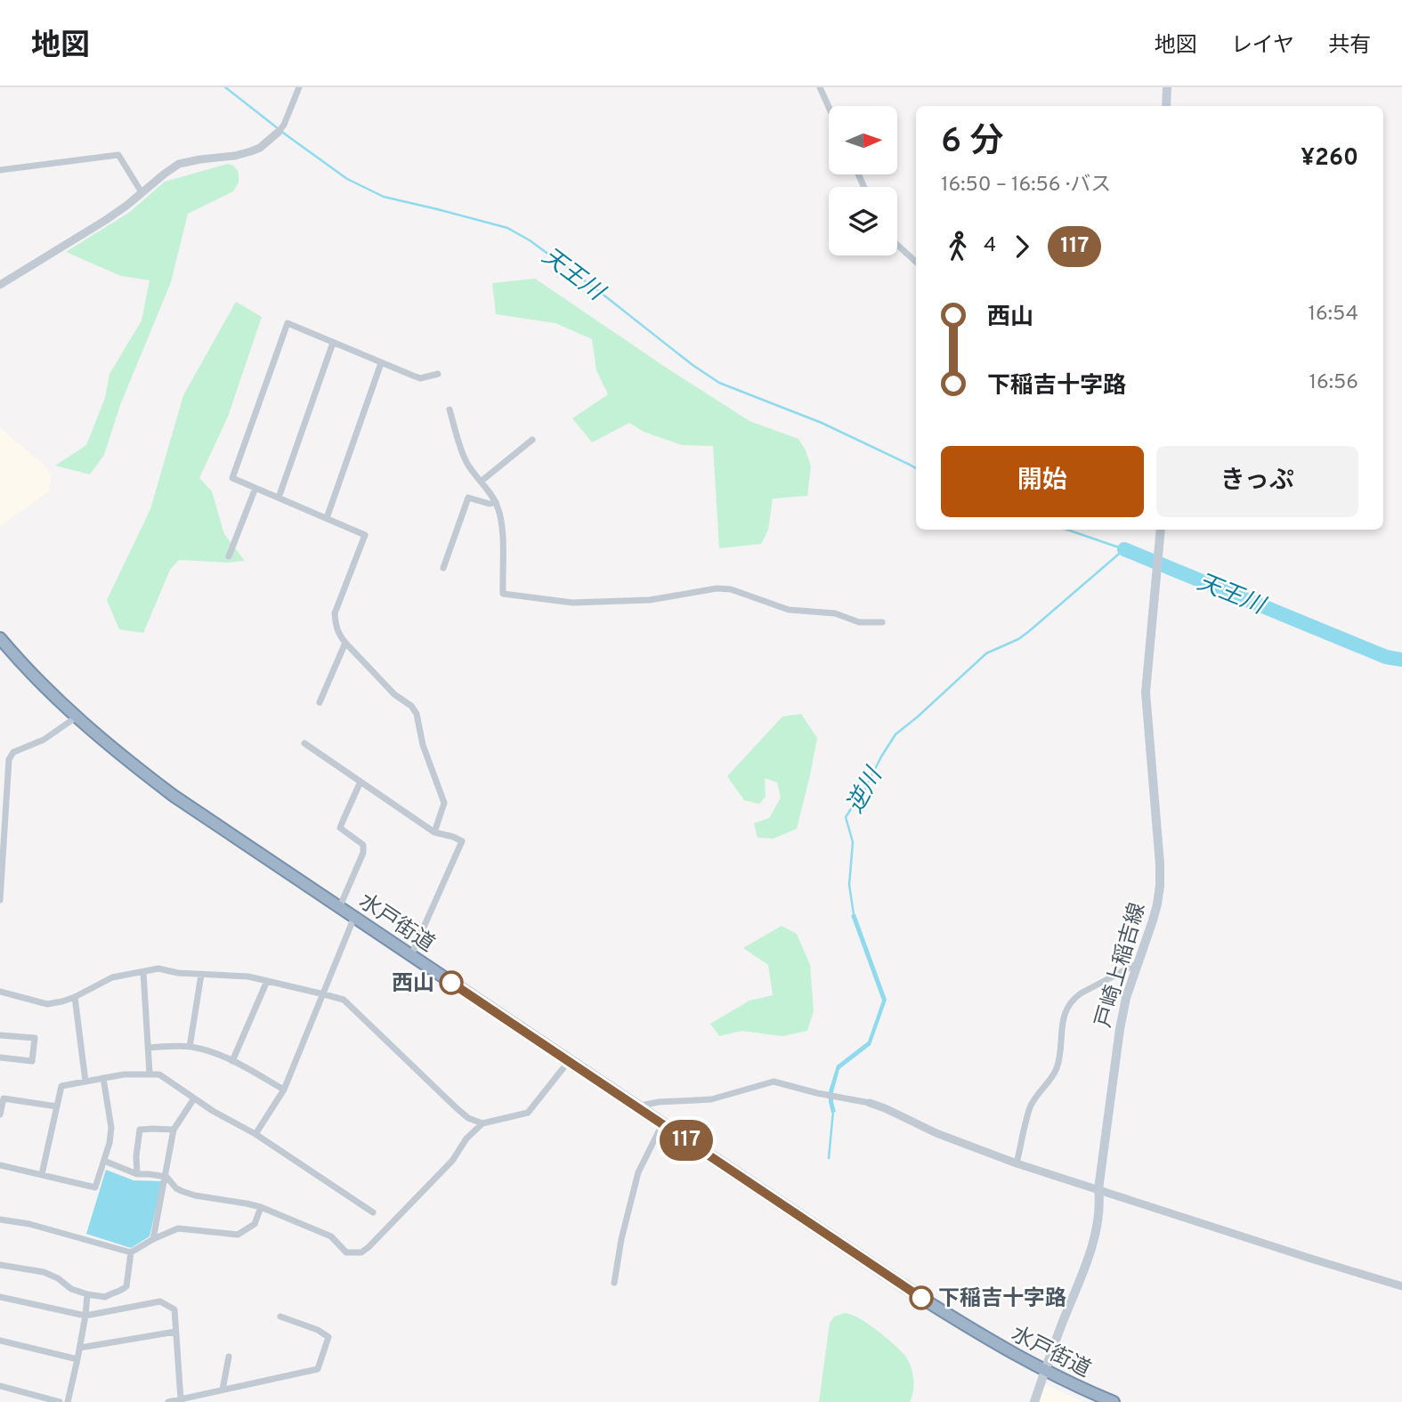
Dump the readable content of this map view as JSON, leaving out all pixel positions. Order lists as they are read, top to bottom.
{
  "streets": {
    "highway": ["水戸街道"],
    "main road": ["戸崎上稲吉線"]
  },
  "crossings": [
    ["水戸街道", "戸崎上稲吉線"]
  ],
  "water": ["天王川", "逆川"],
  "places": ["西山", "下稲吉十字路"],
  "lines": ["bus line 117"],
  "north": "right",
  "page": {
    "header": "地図",
    "nav": ["地図", "レイヤ", "共有"],
    "on_map": "117",
    "heading": ["6 分", "16:50 – 16:56 · バス", "¥260"],
    "legs": ["4", "117"],
    "list": [
      {
        "name": "西山",
        "value": "16:54"
      },
      {
        "name": "下稲吉十字路",
        "value": "16:56"
      }
    ],
    "buttons": ["開始", "きっぷ"]
  }
}
